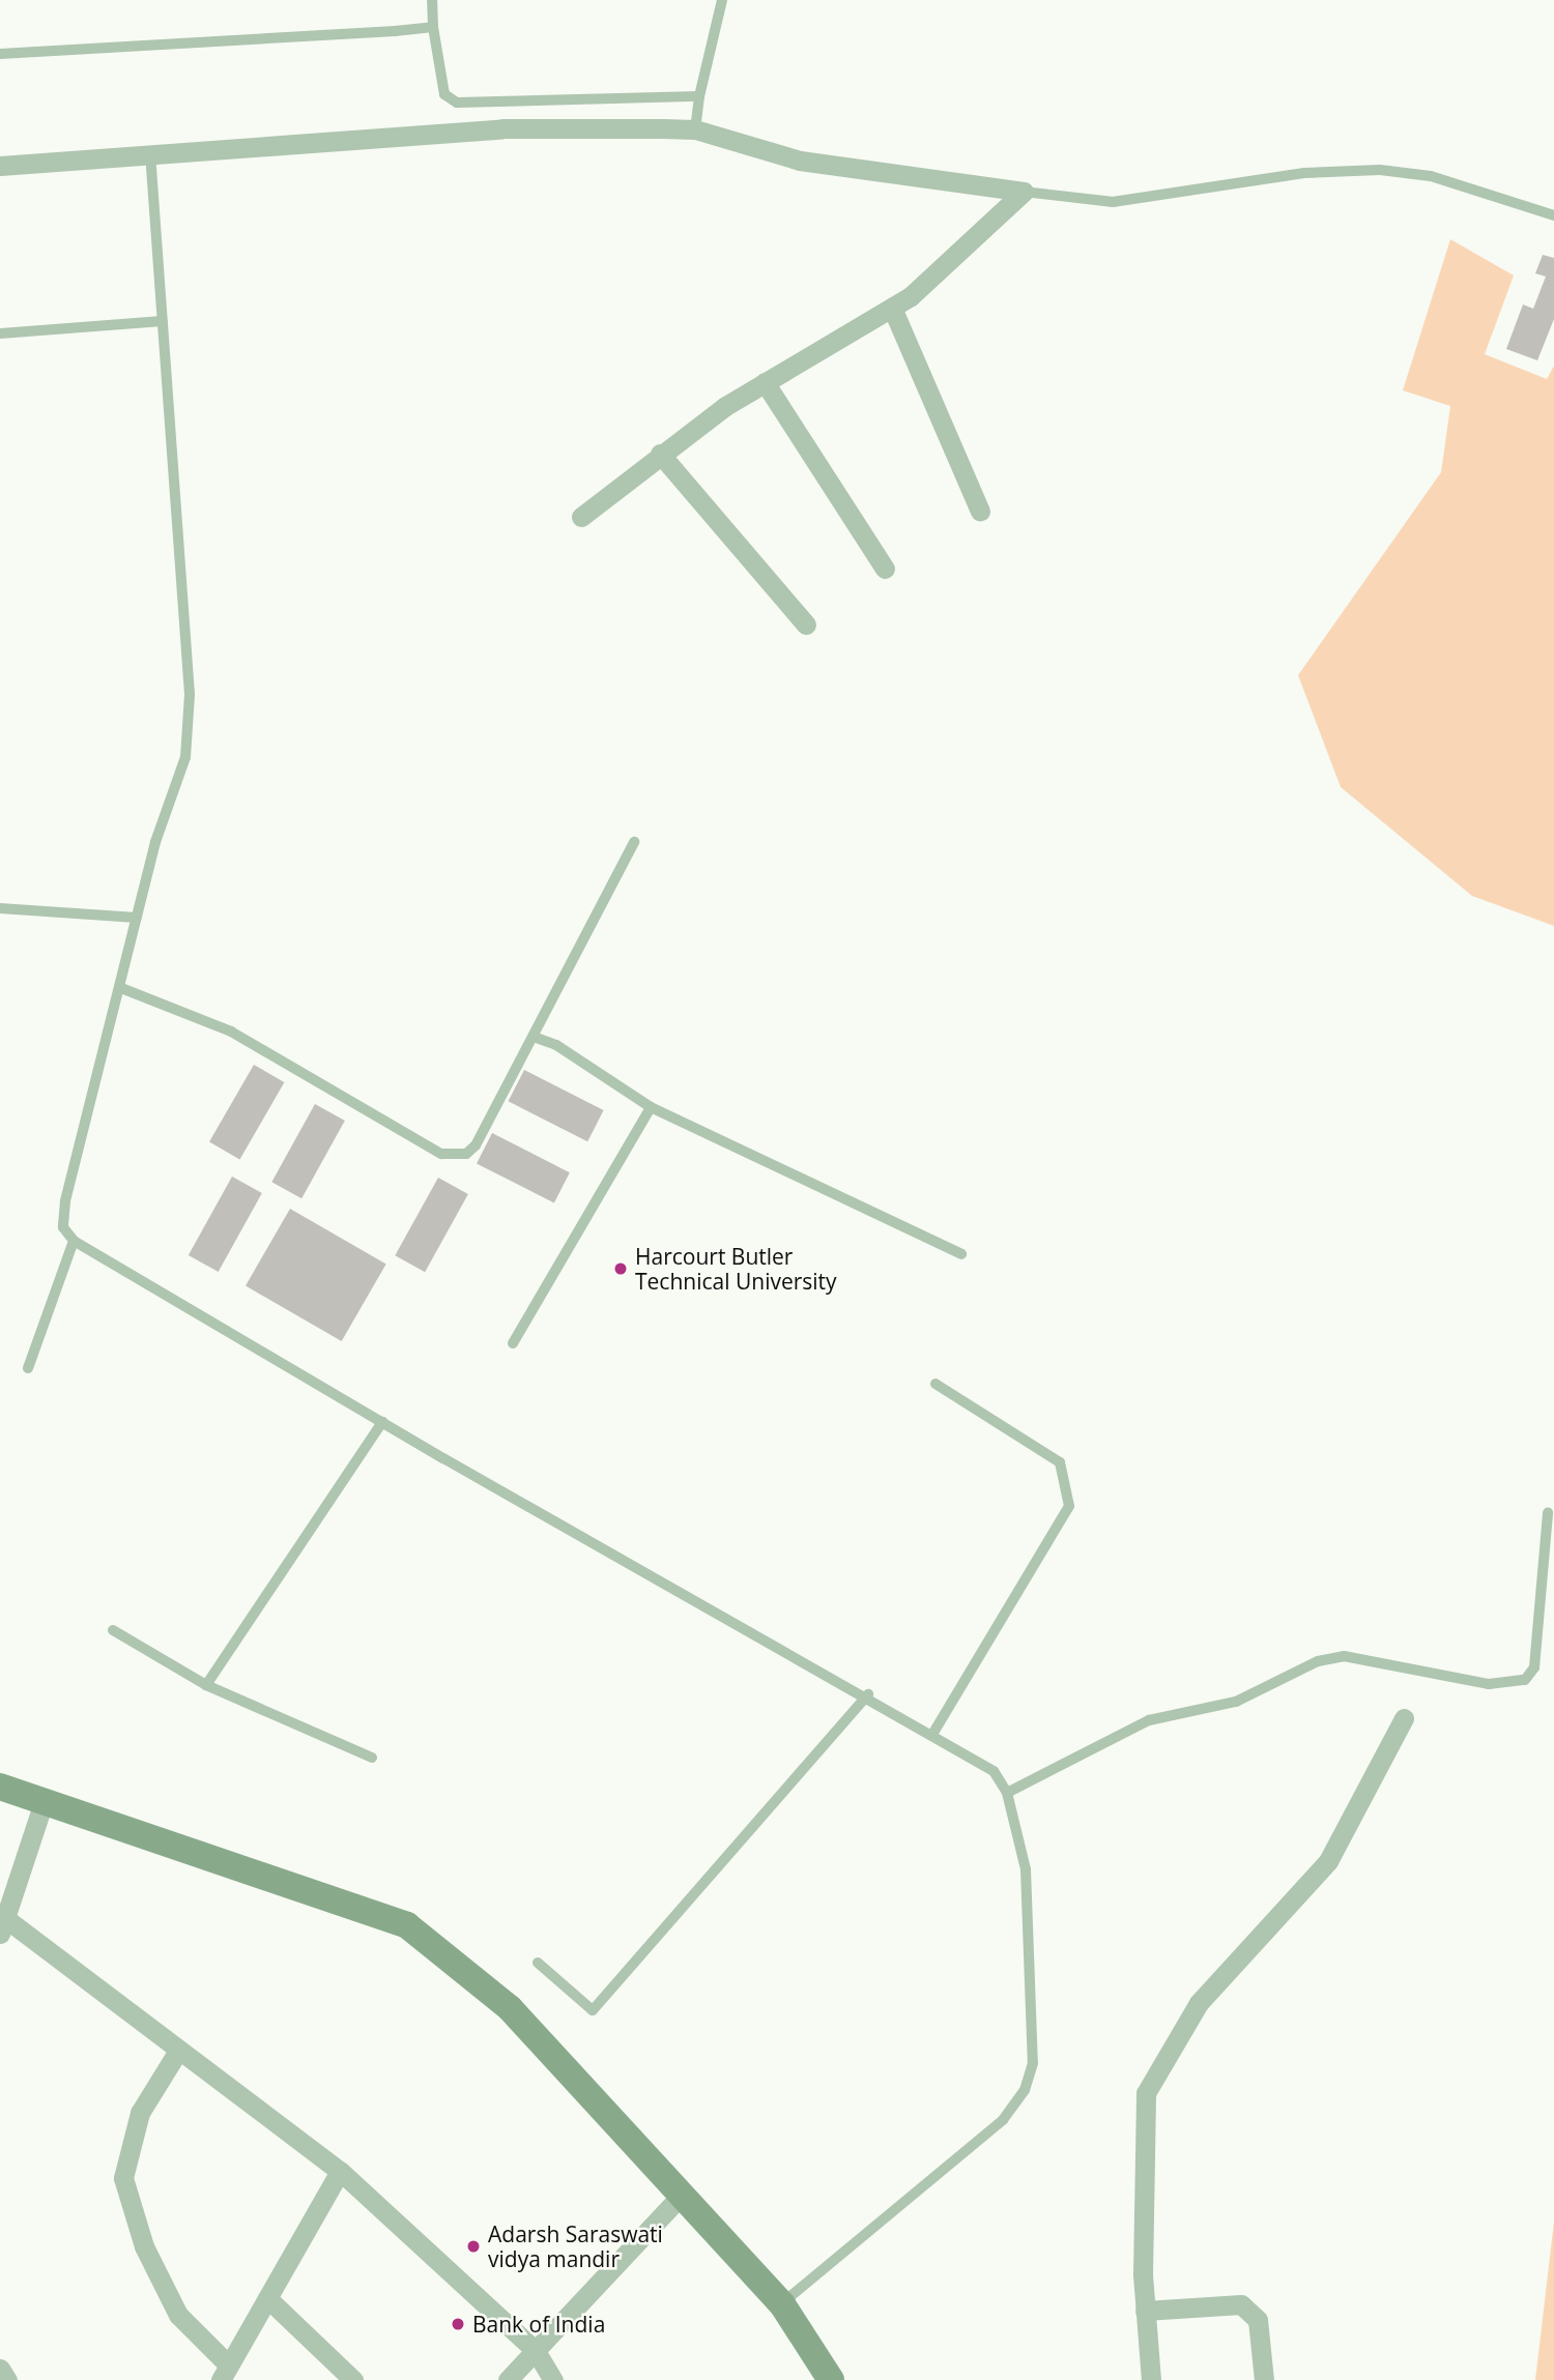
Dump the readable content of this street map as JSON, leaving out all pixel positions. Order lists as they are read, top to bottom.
{
  "places": ["Harcourt Butler Technical University", "Adarsh Saraswati vidya mandir", "Bank of India"]
}
